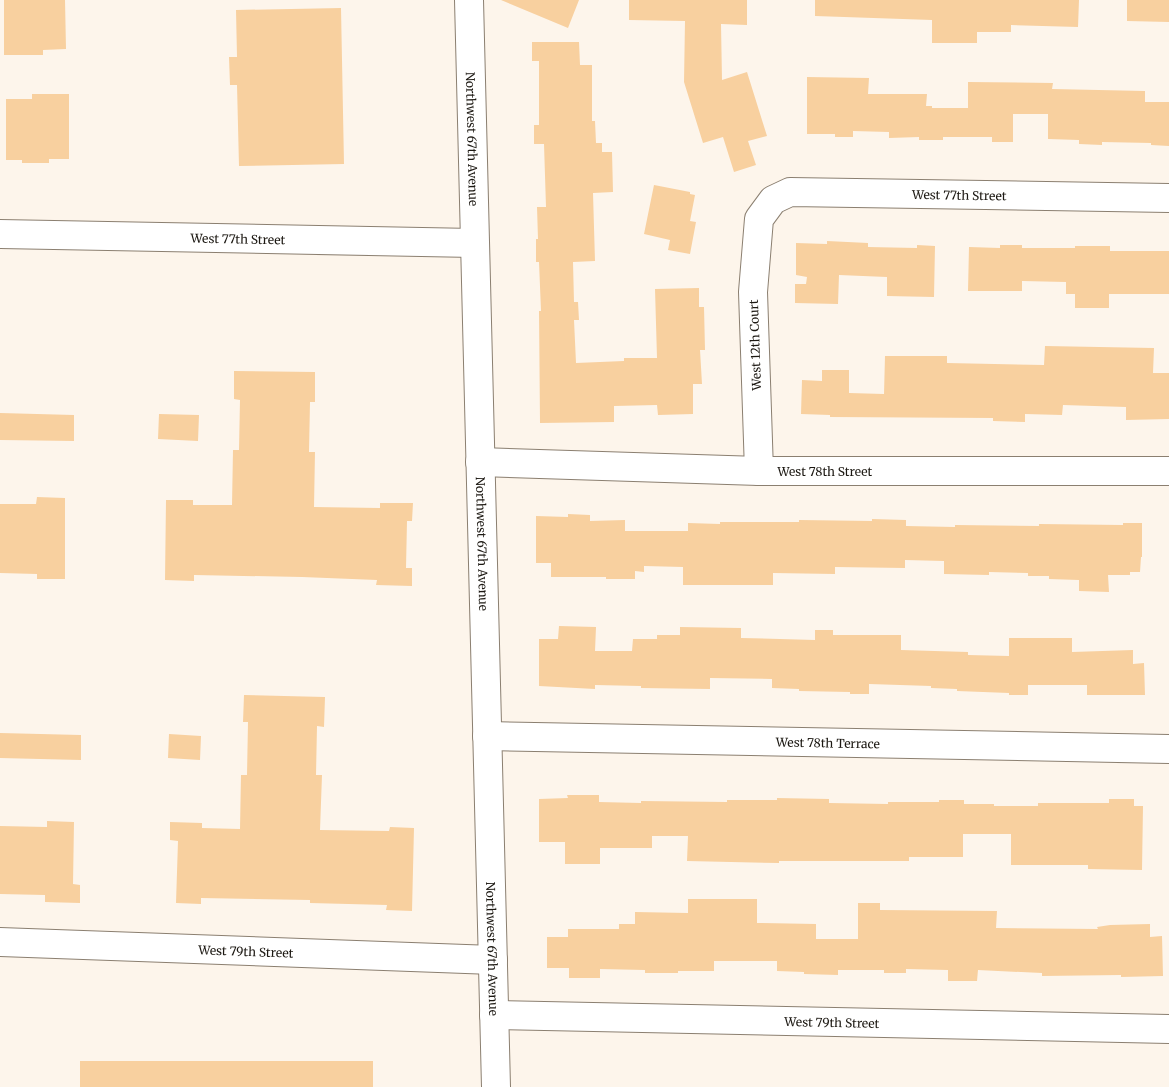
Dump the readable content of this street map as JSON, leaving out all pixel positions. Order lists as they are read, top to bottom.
{
  "streets": {
    "street": [
      "Northwest 67th Avenue",
      "West 77th Street",
      "West 12th Court",
      "West 78th Street",
      "West 78th Terrace",
      "West 79th Street"
    ]
  },
  "crossings": [
    ["Northwest 67th Avenue", "West 77th Street"],
    ["Northwest 67th Avenue", "West 78th Street"],
    ["Northwest 67th Avenue", "West 78th Terrace"],
    ["Northwest 67th Avenue", "West 79th Street"],
    ["West 77th Street", "West 12th Court"],
    ["West 12th Court", "West 78th Street"]
  ]
}
